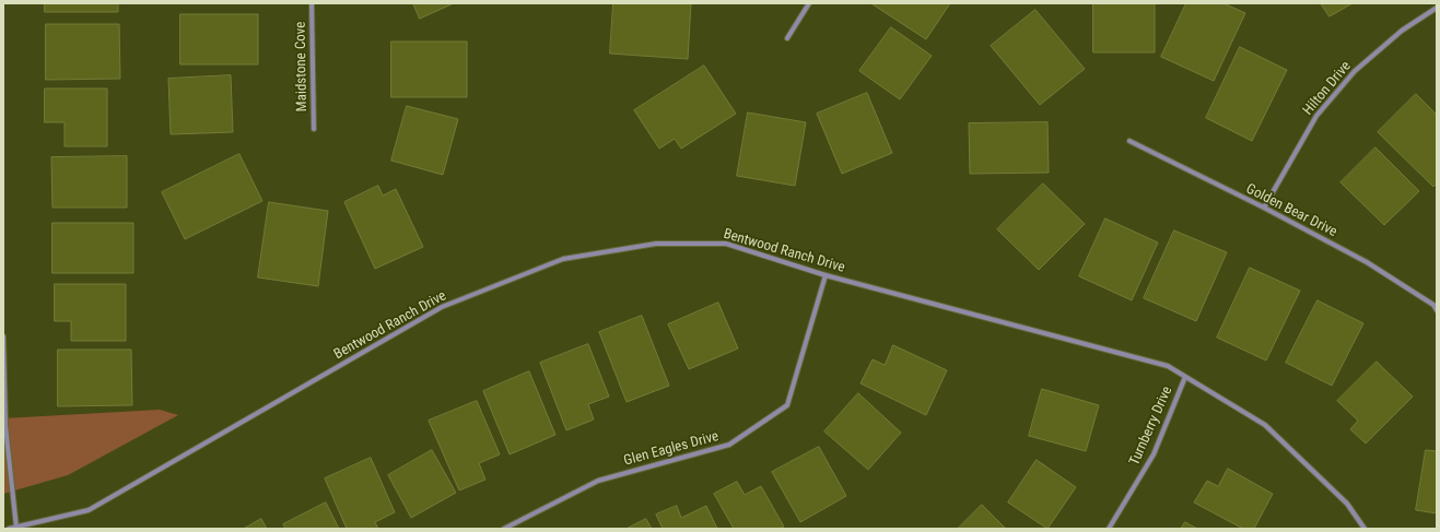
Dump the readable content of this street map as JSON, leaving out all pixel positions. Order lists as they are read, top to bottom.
{
  "streets": {
    "street": [
      "Maidstone Cove",
      "Hilton Drive",
      "Golden Bear Drive",
      "Bentwood Ranch Drive",
      "Turnberry Drive",
      "Glen Eagles Drive"
    ]
  },
  "crossings": [
    ["Hilton Drive", "Golden Bear Drive"],
    ["Bentwood Ranch Drive", "Turnberry Drive"],
    ["Bentwood Ranch Drive", "Glen Eagles Drive"]
  ]
}
